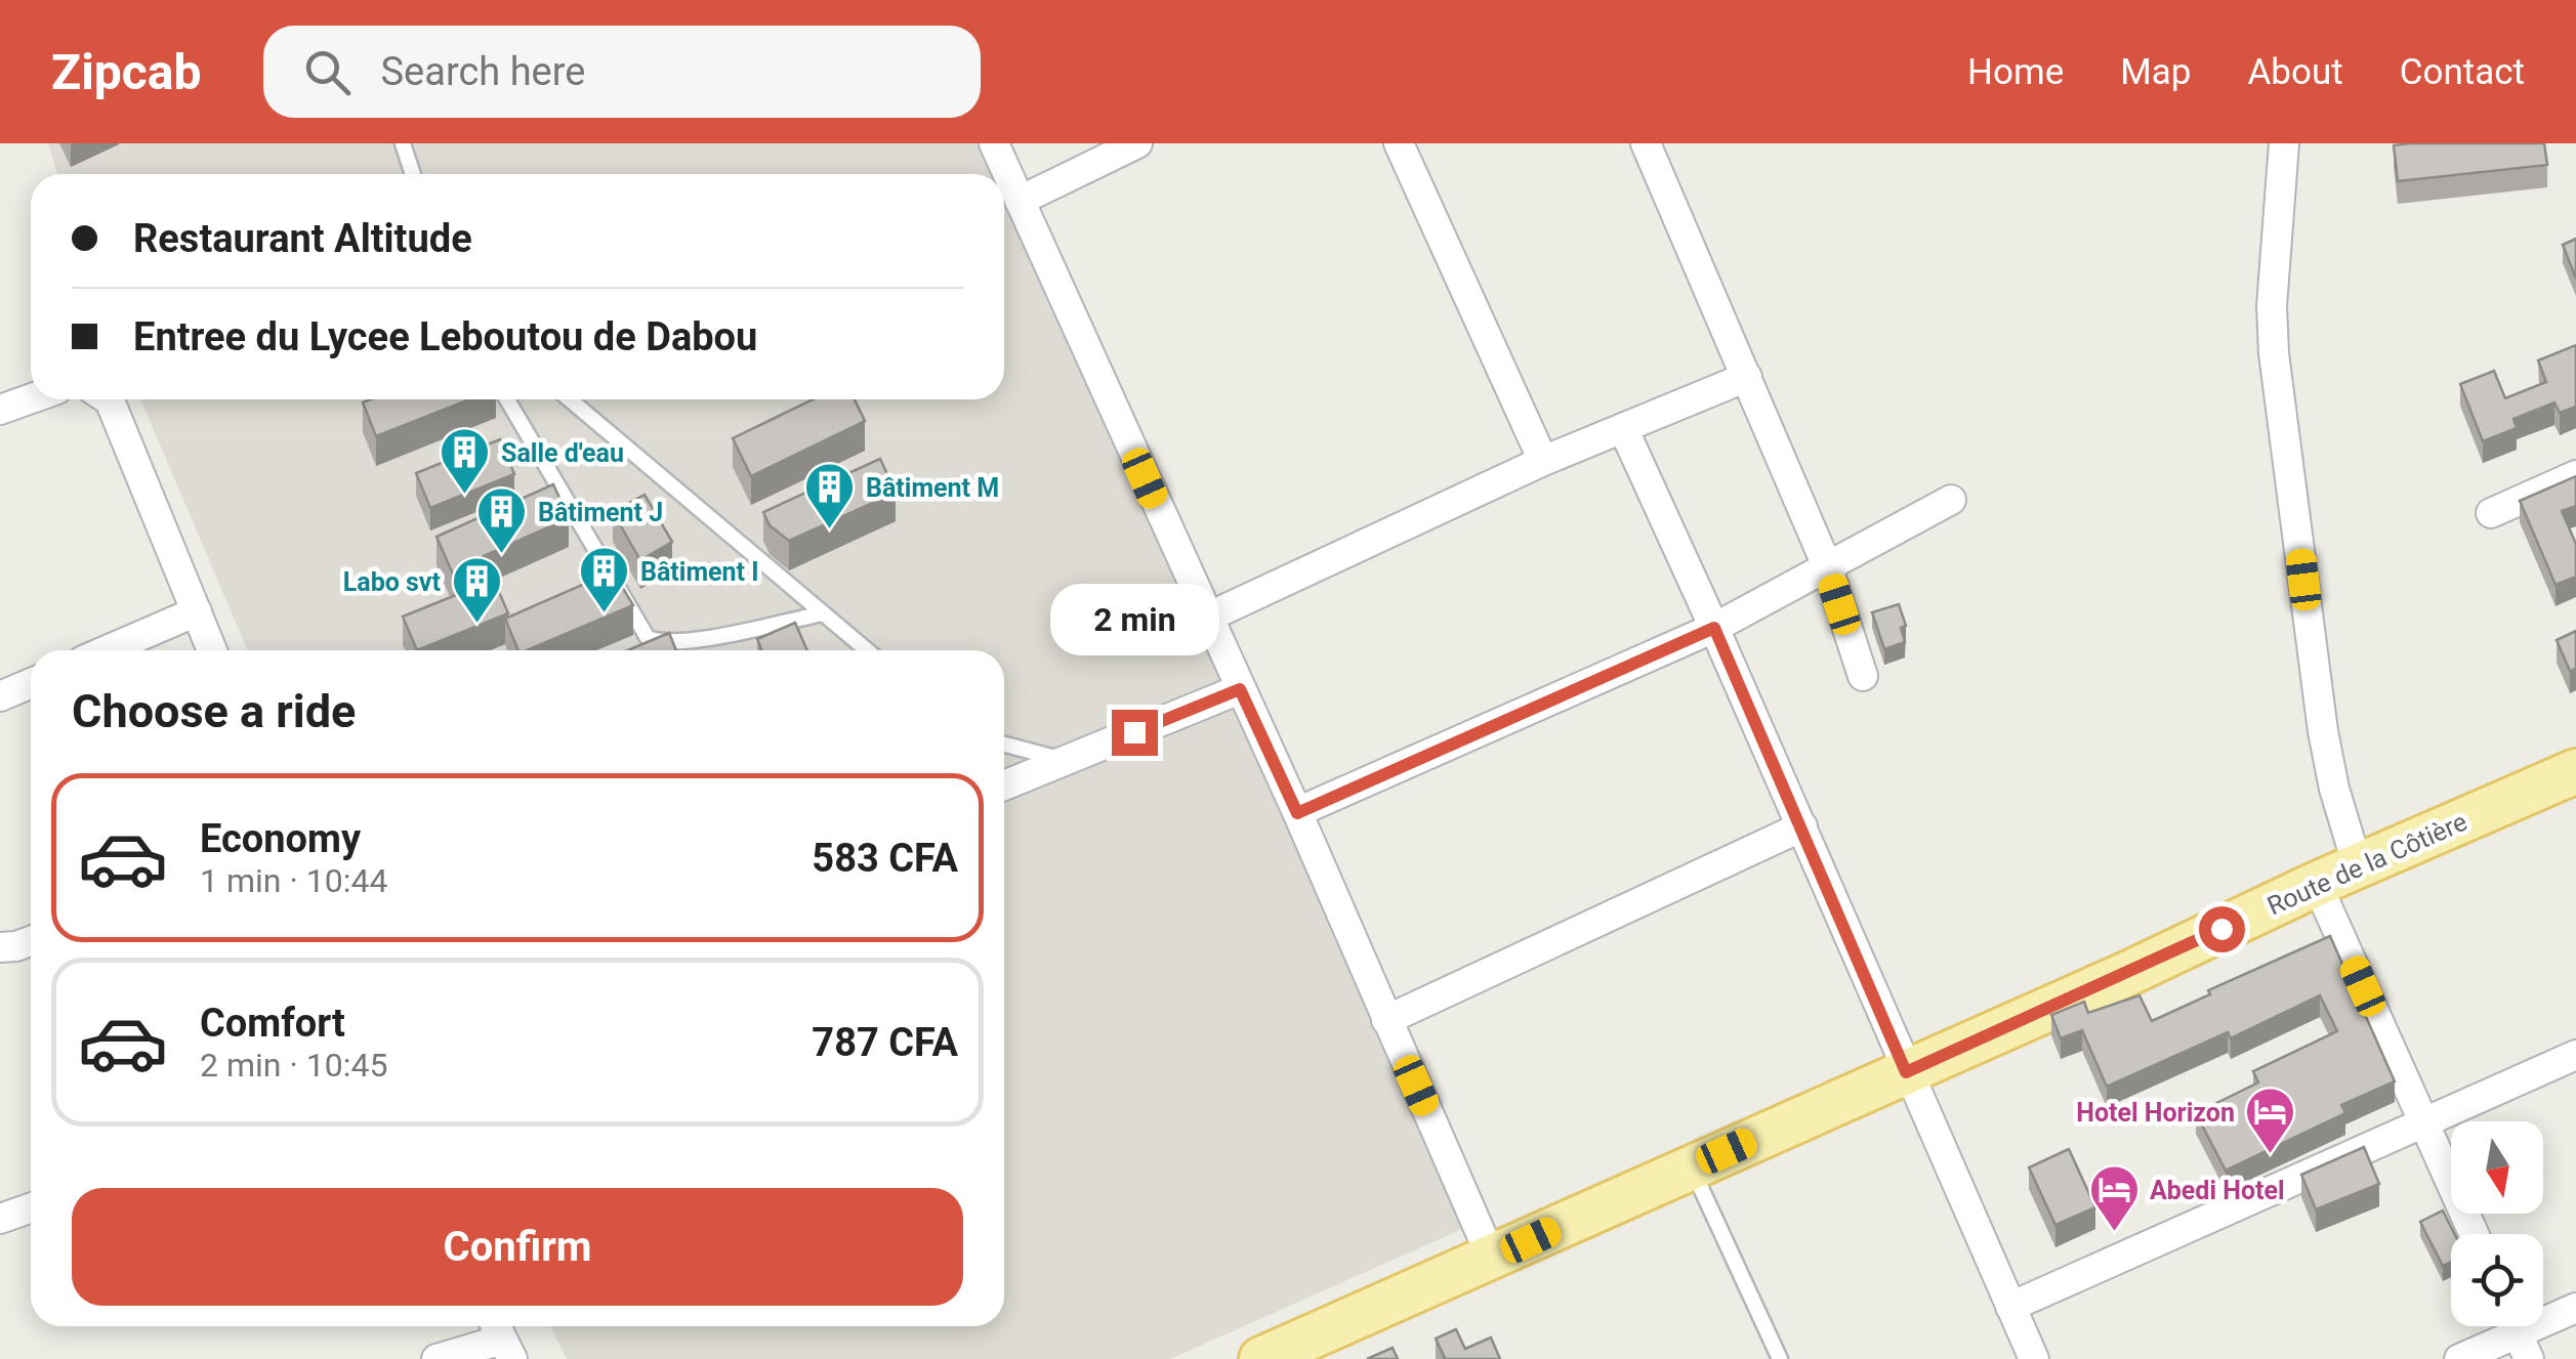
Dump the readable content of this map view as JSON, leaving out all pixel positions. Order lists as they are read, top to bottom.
{
  "streets": {
    "main road": ["Route de la Côtière"]
  },
  "places": {
    "building": [
      "Salle d'eau",
      "Bâtiment M",
      "Bâtiment J",
      "Bâtiment I",
      "Labo svt"
    ],
    "hotel": ["Hotel Horizon", "Abedi Hotel"]
  },
  "north": "bottom",
  "page": {
    "header": "Zipcab",
    "search": "Search here",
    "nav": [
      "Home",
      "Map",
      "About",
      "Contact"
    ],
    "banner": ["Restaurant Altitude", "Entree du Lycee Leboutou de Dabou"],
    "bubble": "2 min",
    "heading": "Choose a ride",
    "list": [
      {
        "name": "Economy",
        "note": "1 min · 10:44",
        "value": "583 CFA"
      },
      {
        "name": "Comfort",
        "note": "2 min · 10:45",
        "value": "787 CFA"
      }
    ],
    "buttons": "Confirm"
  }
}
